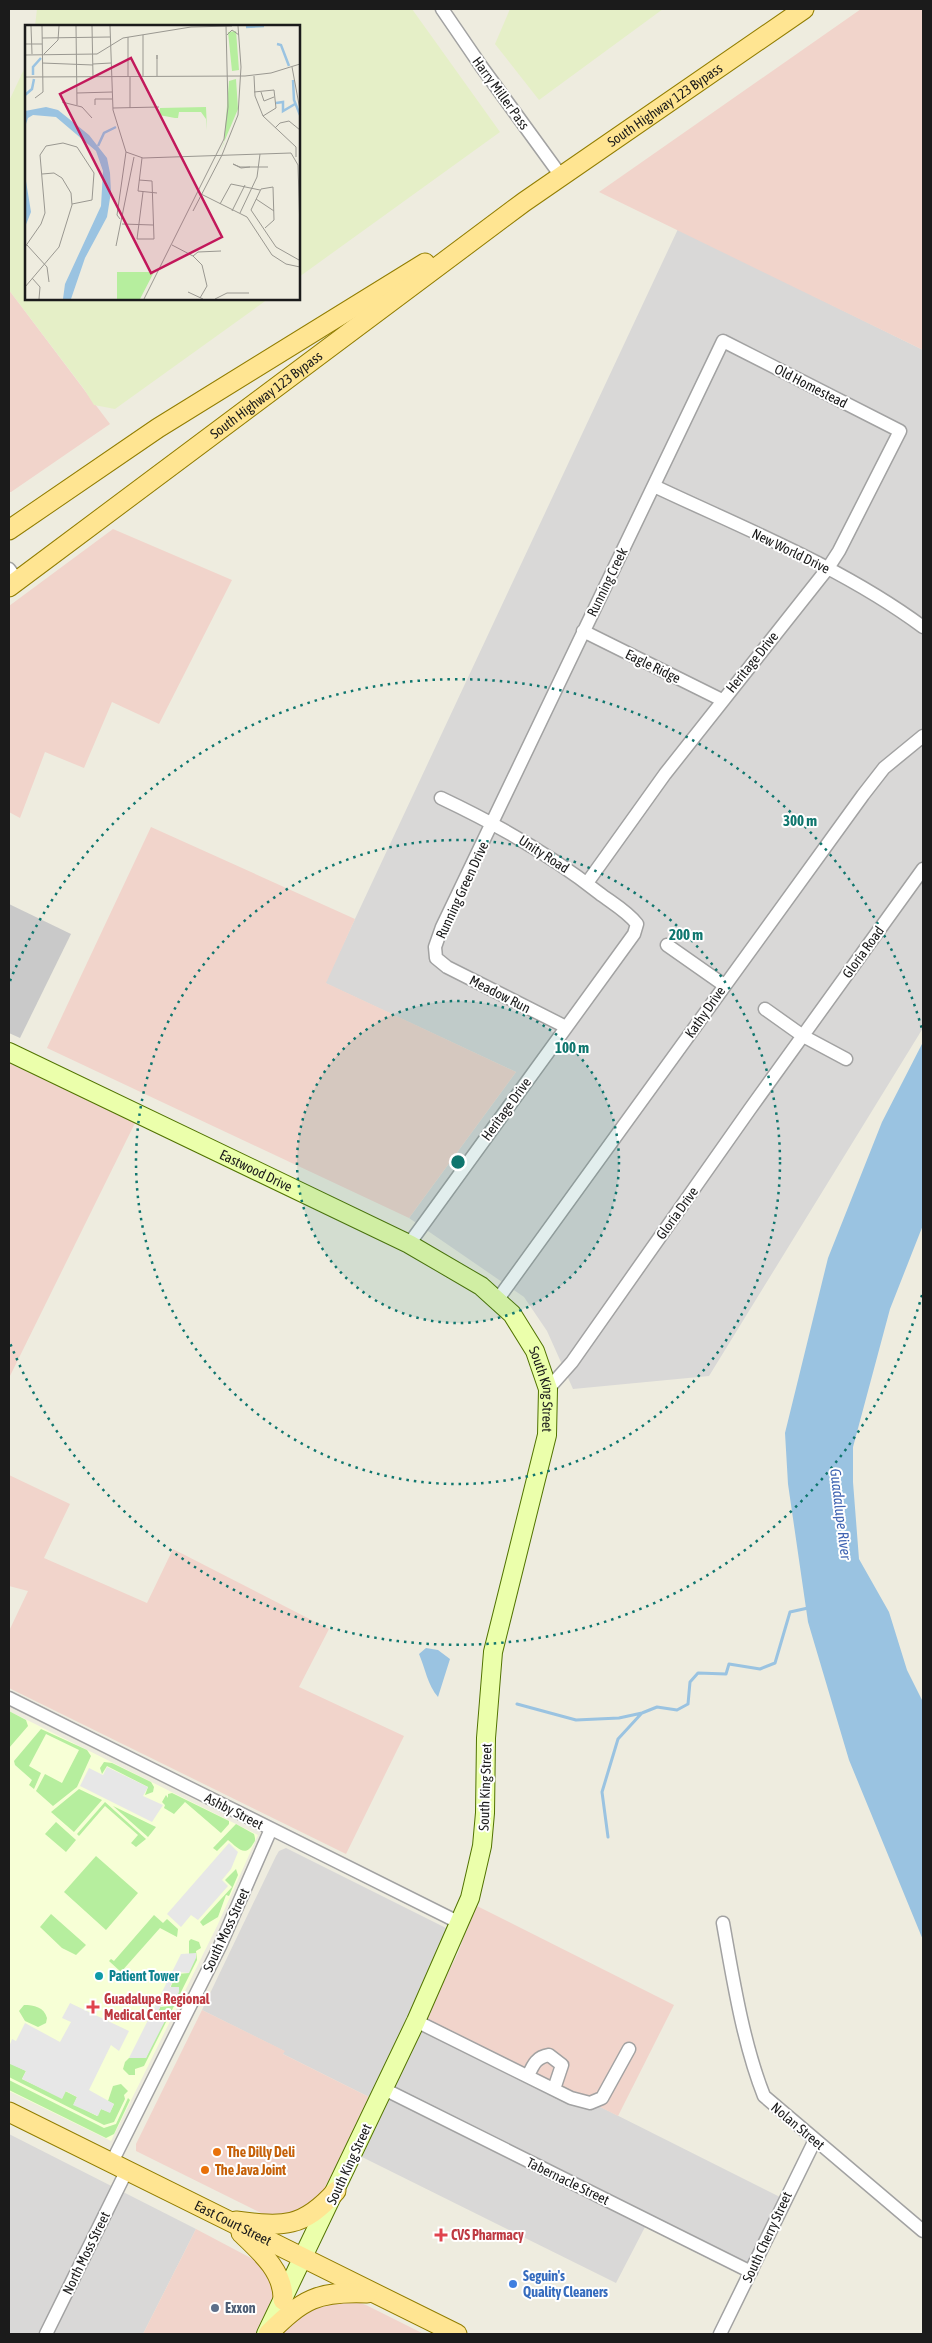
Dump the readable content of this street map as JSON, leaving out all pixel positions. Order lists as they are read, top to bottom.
{
  "streets": {
    "main road": [
      "South Highway 123 Bypass",
      "Eastwood Drive",
      "South King Street",
      "East Court Street"
    ],
    "street": [
      "Harry Miller Pass",
      "Old Homestead",
      "New World Drive",
      "Running Creek",
      "Heritage Drive",
      "Eagle Ridge",
      "Unity Road",
      "Running Green Drive",
      "Gloria Road",
      "Meadow Run",
      "Kathy Drive",
      "Gloria Drive",
      "Ashby Street",
      "South Moss Street",
      "Nolan Street",
      "Tabernacle Street",
      "South Cherry Street",
      "North Moss Street"
    ]
  },
  "crossings": [
    ["Harry Miller Pass", "South Highway 123 Bypass"],
    ["Old Homestead", "Running Creek"],
    ["Old Homestead", "Heritage Drive"],
    ["New World Drive", "Running Creek"],
    ["New World Drive", "Heritage Drive"],
    ["Running Creek", "Eagle Ridge"],
    ["Running Creek", "Unity Road"],
    ["Running Creek", "Running Green Drive"],
    ["Heritage Drive", "Eagle Ridge"],
    ["Heritage Drive", "Unity Road"],
    ["Heritage Drive", "Meadow Run"],
    ["Heritage Drive", "Eastwood Drive"],
    ["Unity Road", "Running Green Drive"],
    ["Running Green Drive", "Meadow Run"],
    ["Gloria Road", "Gloria Drive"],
    ["Kathy Drive", "Eastwood Drive"],
    ["Kathy Drive", "South King Street"],
    ["Eastwood Drive", "South King Street"],
    ["Gloria Drive", "South King Street"],
    ["South King Street", "Ashby Street"],
    ["South King Street", "Tabernacle Street"],
    ["South King Street", "East Court Street"],
    ["Ashby Street", "South Moss Street"],
    ["South Moss Street", "East Court Street"],
    ["South Moss Street", "North Moss Street"],
    ["Nolan Street", "South Cherry Street"],
    ["Tabernacle Street", "South Cherry Street"],
    ["East Court Street", "North Moss Street"]
  ],
  "water": ["Guadalupe River"],
  "places": {
    "other": [
      "Patient Tower",
      "The Dilly Deli",
      "The Java Joint",
      "Seguin's Quality Cleaners",
      "Exxon"
    ],
    "health": ["Guadalupe Regional Medical Center", "CVS Pharmacy"]
  },
  "rings": ["300 m", "200 m", "100 m"]
}
